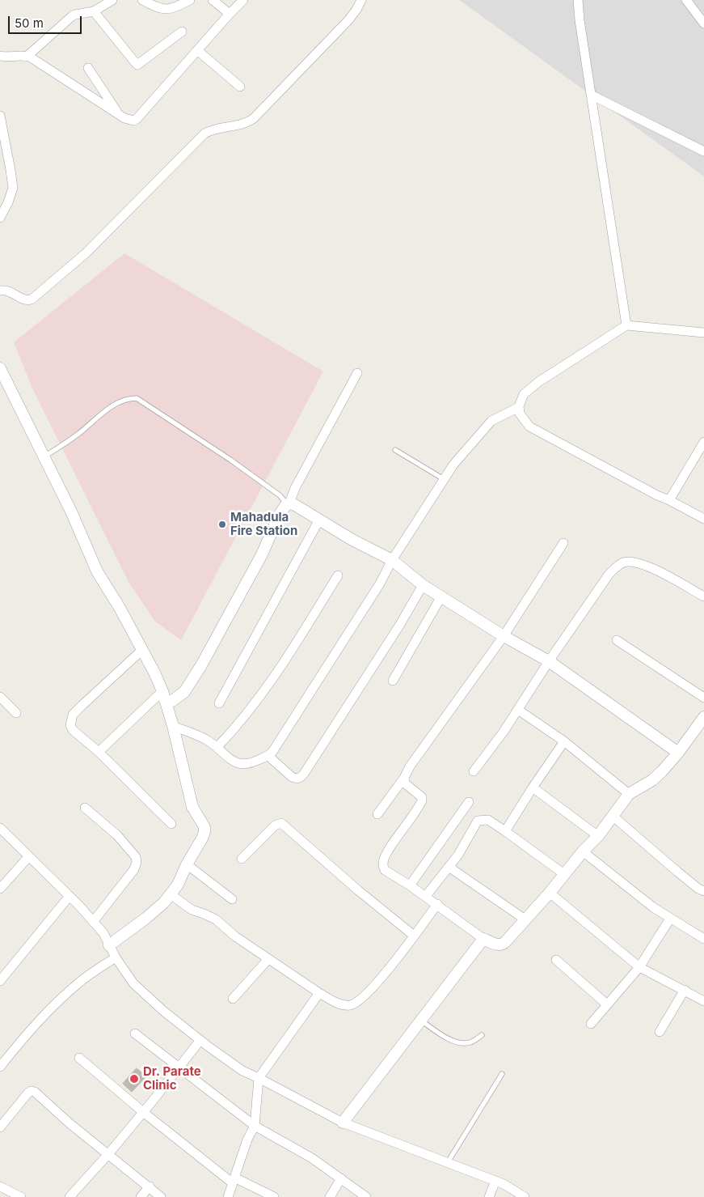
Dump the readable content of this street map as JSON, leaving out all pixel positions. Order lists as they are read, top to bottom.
{
  "places": ["Mahadula Fire Station", "Dr. Parate Clinic"],
  "scale_bar": "50 m"
}
